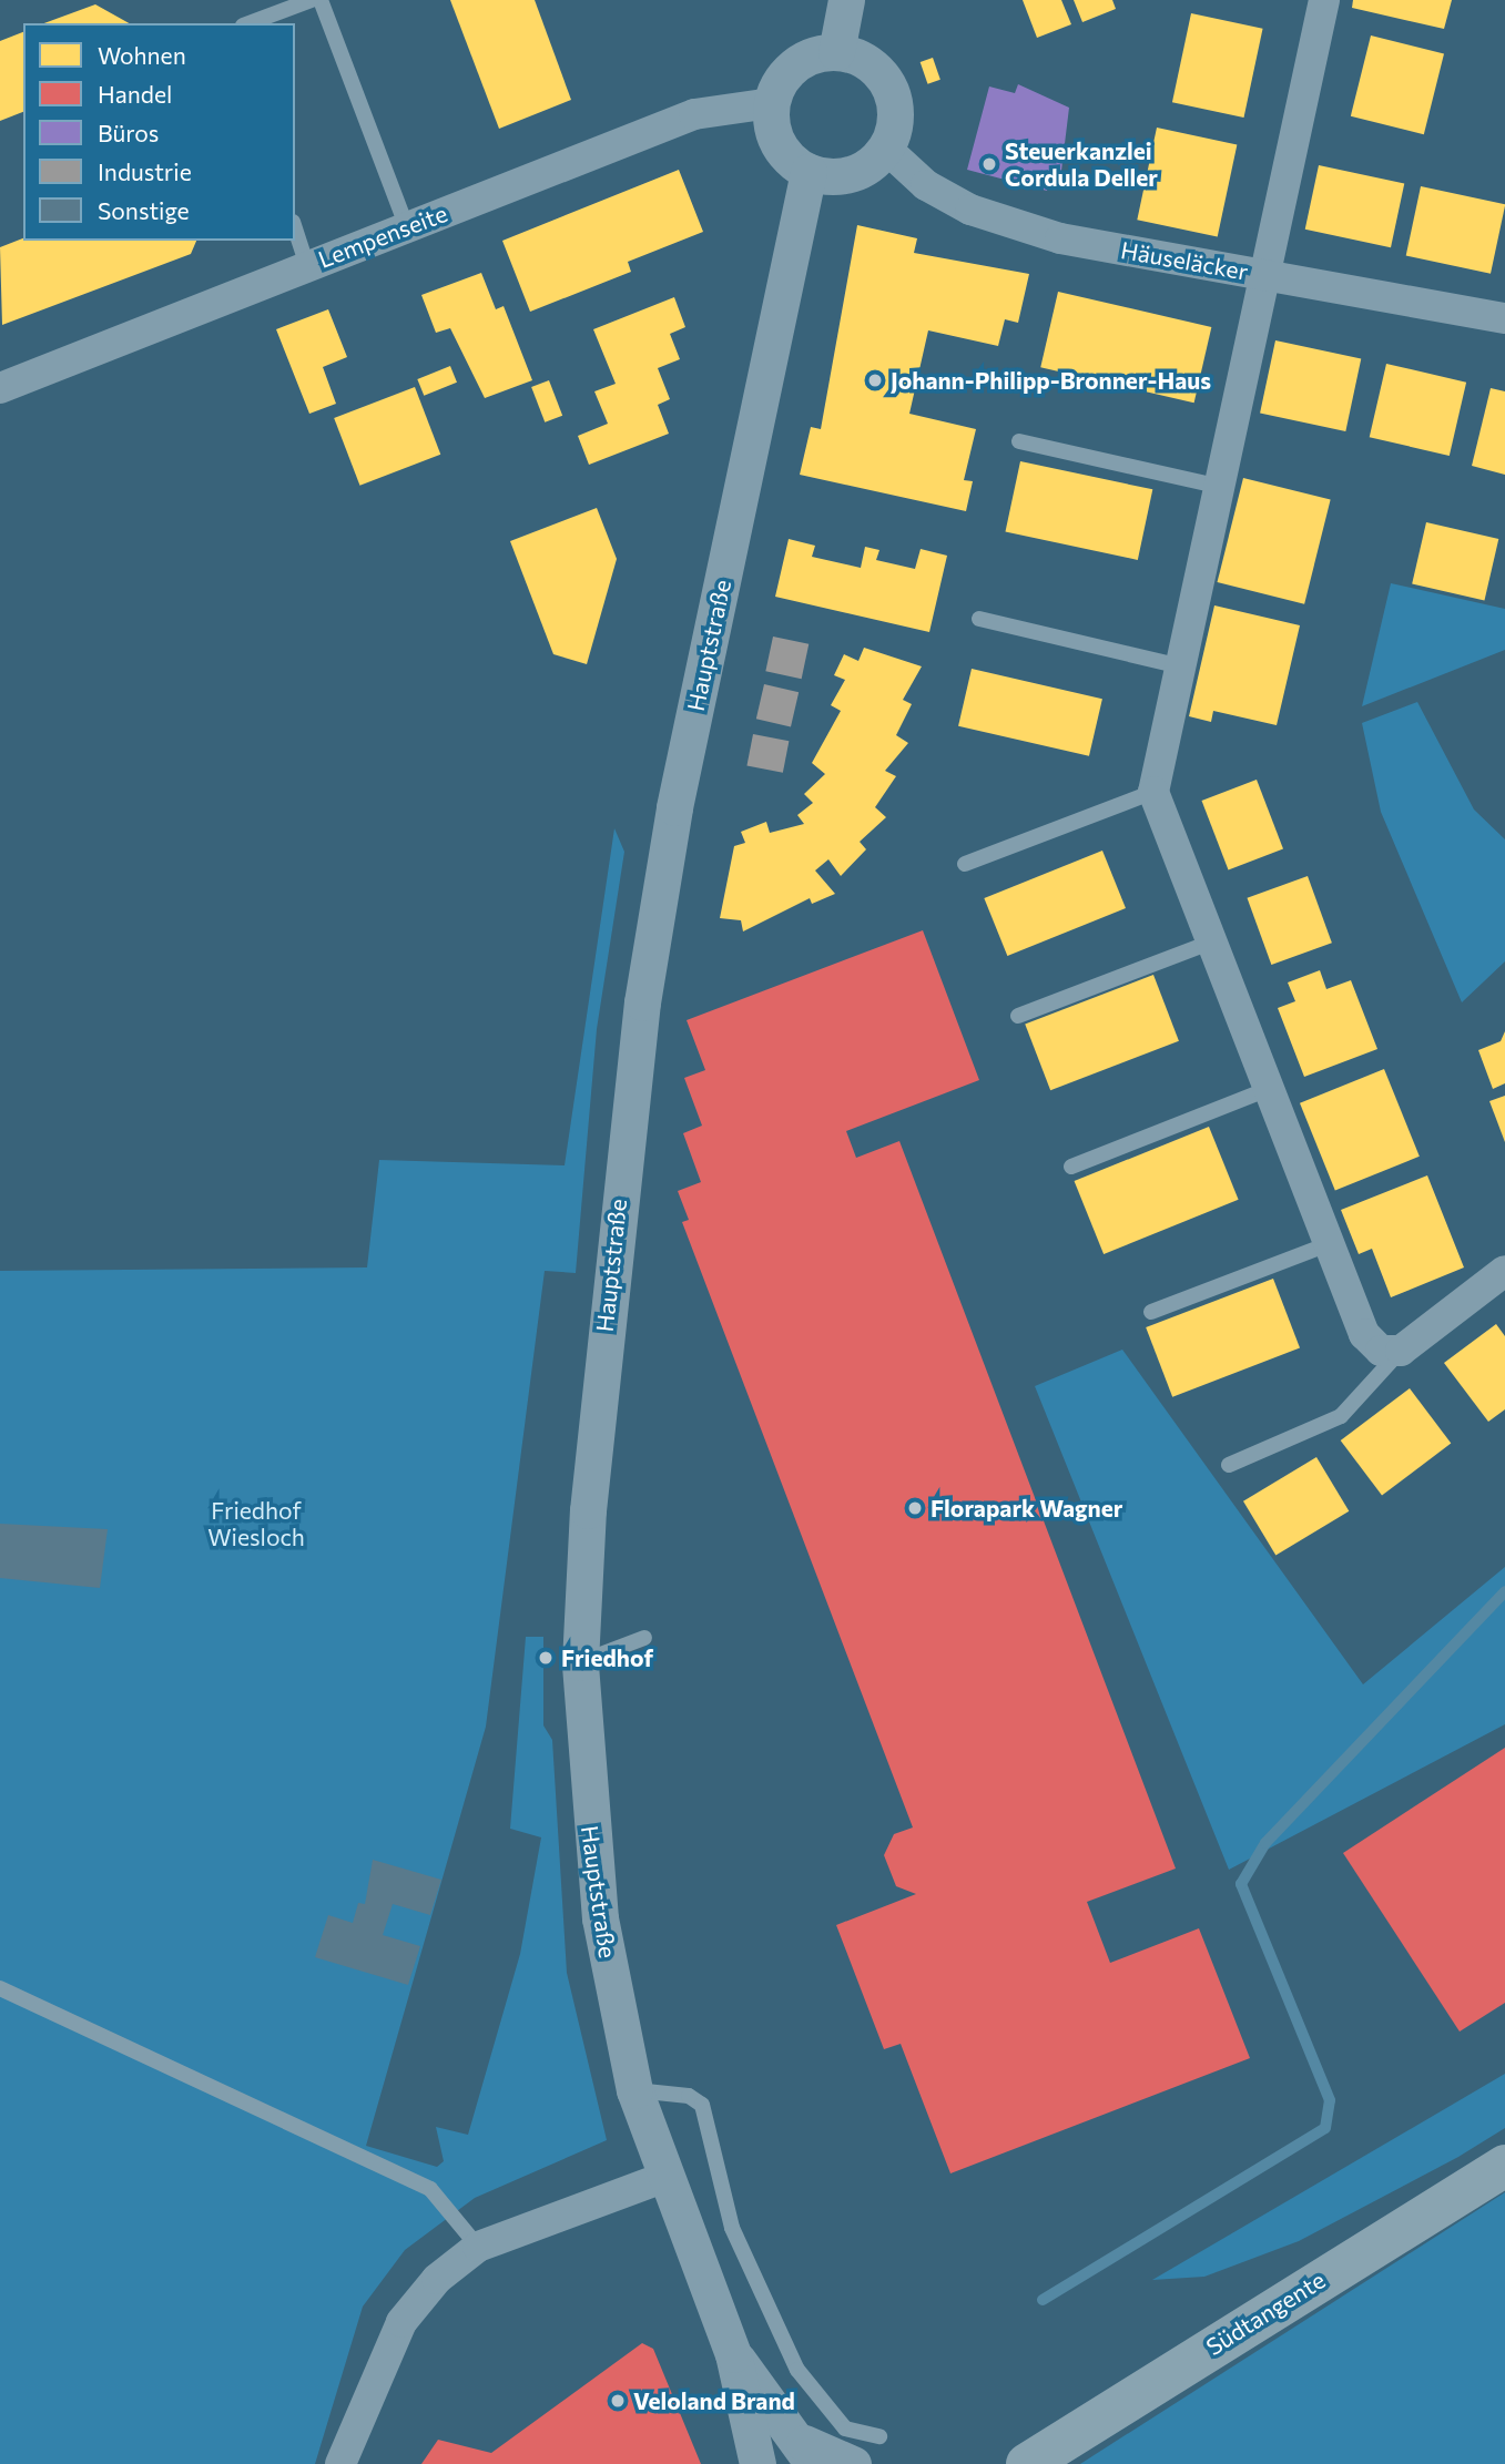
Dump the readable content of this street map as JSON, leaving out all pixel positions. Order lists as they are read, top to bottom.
{
  "streets": {
    "main road": ["Südtangente"],
    "street": ["Lempenseite", "Häuseläcker", "Hauptstraße"]
  },
  "crossings": [
    ["Lempenseite", "Häuseläcker"],
    ["Lempenseite", "Hauptstraße"],
    ["Häuseläcker", "Hauptstraße"]
  ],
  "parks": ["Friedhof Wiesloch"],
  "places": [
    "Steuerkanzlei Cordula Deller",
    "Johann-Philipp-Bronner-Haus",
    "Florapark Wagner",
    "Friedhof",
    "Veloland Brand"
  ],
  "legend": [
    "Wohnen",
    "Handel",
    "Büros",
    "Industrie",
    "Sonstige"
  ]
}
